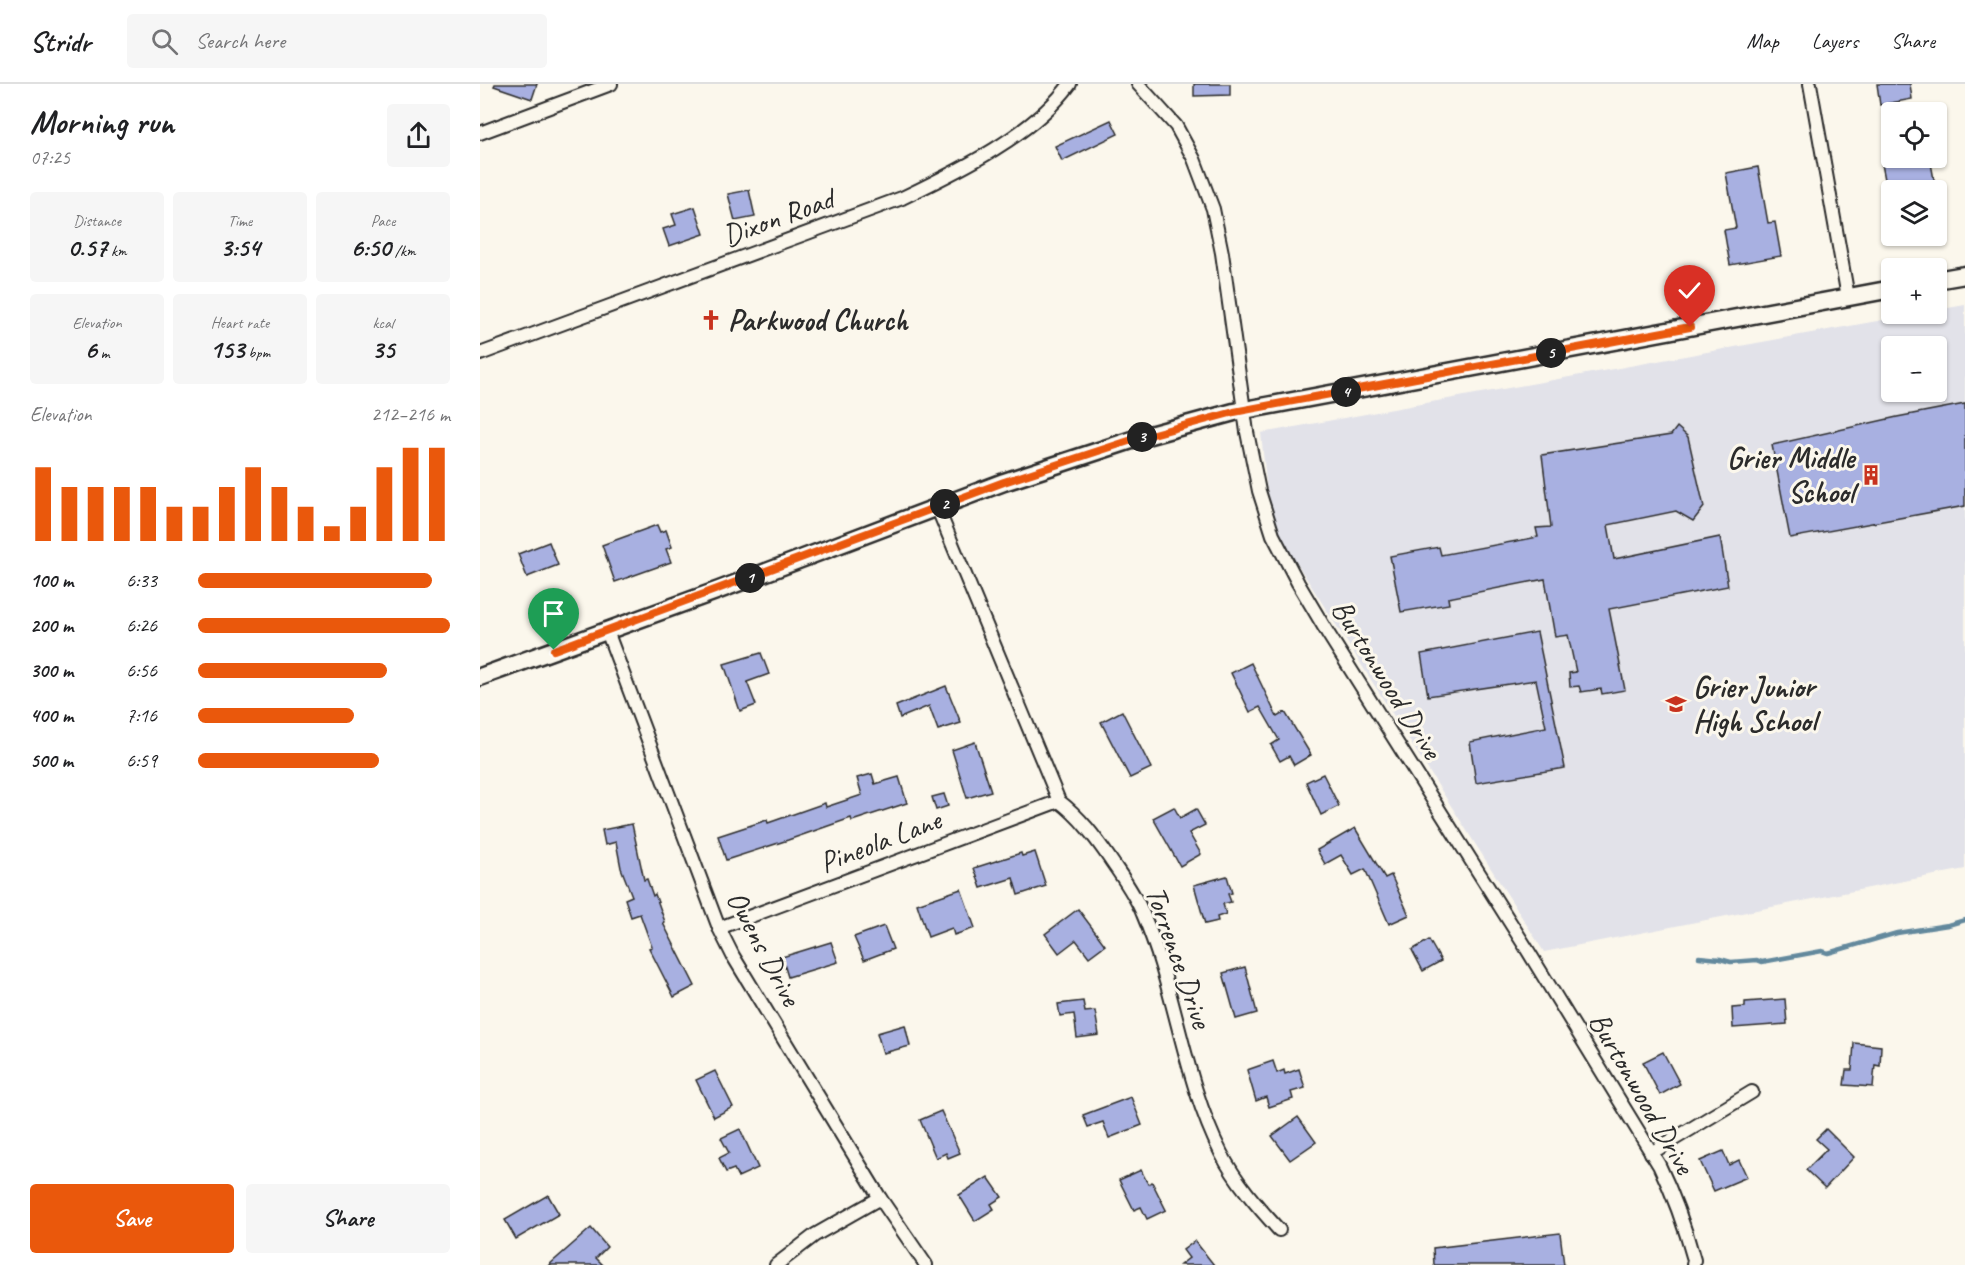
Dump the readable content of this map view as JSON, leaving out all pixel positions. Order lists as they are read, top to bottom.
{
  "streets": {
    "street": [
      "Dixon Road",
      "Burtonwood Drive",
      "Pineola Lane",
      "Owens Drive",
      "Torrence Drive"
    ]
  },
  "crossings": [
    ["Pineola Lane", "Owens Drive"],
    ["Pineola Lane", "Torrence Drive"]
  ],
  "places": {
    "church": ["Parkwood Church"],
    "building": ["Grier Middle School"],
    "school or university": ["Grier Junior High School"]
  },
  "page": {
    "header": "Stridr",
    "search": "Search here",
    "nav": ["Map", "Layers", "Share"],
    "heading": ["Morning run", "07:25"],
    "map_buttons": ["+", "−"],
    "stats": [
      ["Distance", "0.57 km"],
      ["Time", "3:54"],
      ["Pace", "6:50 /km"],
      ["Elevation", "6 m"],
      ["Heart rate", "153 bpm"],
      ["kcal", "35"]
    ],
    "pins": [
      "5",
      "4",
      "3",
      "2",
      "1"
    ],
    "chart": ["Elevation", "212–216 m"],
    "list": [
      {
        "name": "100 m",
        "note": "6:33"
      },
      {
        "name": "200 m",
        "note": "6:26"
      },
      {
        "name": "300 m",
        "note": "6:56"
      },
      {
        "name": "400 m",
        "note": "7:16"
      },
      {
        "name": "500 m",
        "note": "6:59"
      }
    ],
    "buttons": ["Save", "Share"]
  }
}
